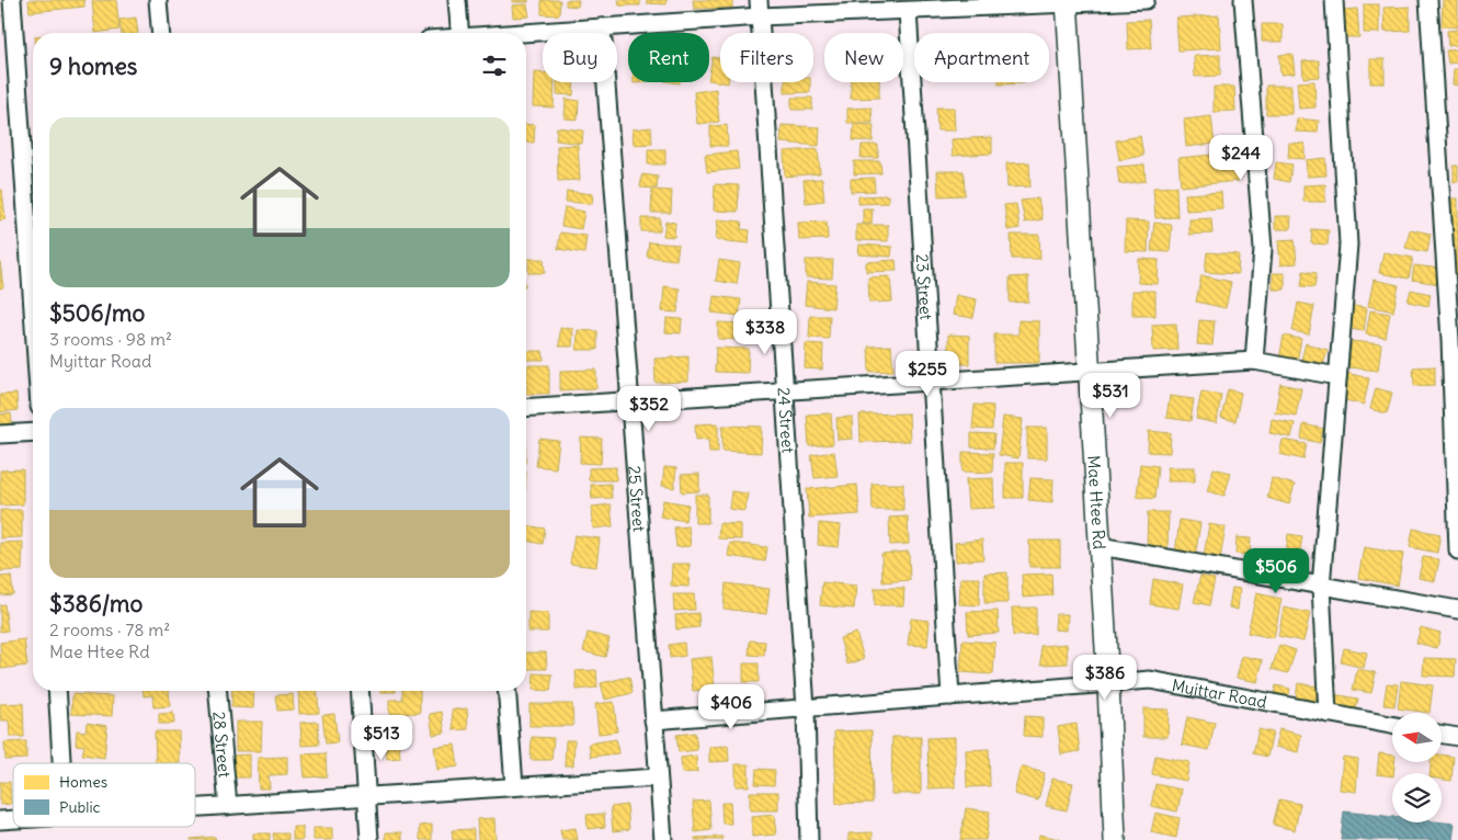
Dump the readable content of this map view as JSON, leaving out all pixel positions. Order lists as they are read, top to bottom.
{
  "streets": {
    "street": [
      "23 Street",
      "24 Street",
      "25 Street",
      "Mae Htee Rd",
      "Myittar Road",
      "28 Street"
    ]
  },
  "crossings": [
    ["23 Street", "Myittar Road"],
    ["24 Street", "Myittar Road"],
    ["25 Street", "Myittar Road"],
    ["Mae Htee Rd", "Myittar Road"]
  ],
  "legend": ["Homes", "Public"],
  "north": "left",
  "page": {
    "chip": [
      "Buy",
      "Rent",
      "Filters",
      "New",
      "Apartment"
    ],
    "heading": "9 homes",
    "list": [
      {
        "name": "$506/mo",
        "note": "3 rooms · 98 m² · Myittar Road"
      },
      {
        "name": "$386/mo",
        "note": "2 rooms · 78 m² · Mae Htee Rd"
      }
    ],
    "price": [
      "$244",
      "$338",
      "$255",
      "$531",
      "$352",
      "$506",
      "$386",
      "$406",
      "$513"
    ]
  }
}
